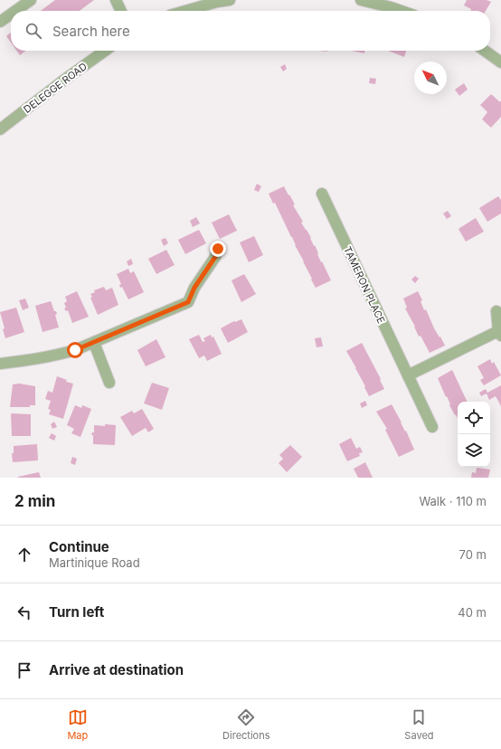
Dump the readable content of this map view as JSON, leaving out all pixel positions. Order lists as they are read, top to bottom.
{
  "streets": {
    "street": ["DELEGGE ROAD", "TAMERON PLACE"]
  },
  "north": "top left",
  "page": {
    "search": "Search here",
    "heading": ["2 min", "Walk · 110 m"],
    "list": [
      ["Continue", "Martinique Road", "70 m"],
      ["Turn left", "40 m"],
      "Arrive at destination"
    ],
    "nav": ["Map", "Directions", "Saved"]
  }
}
